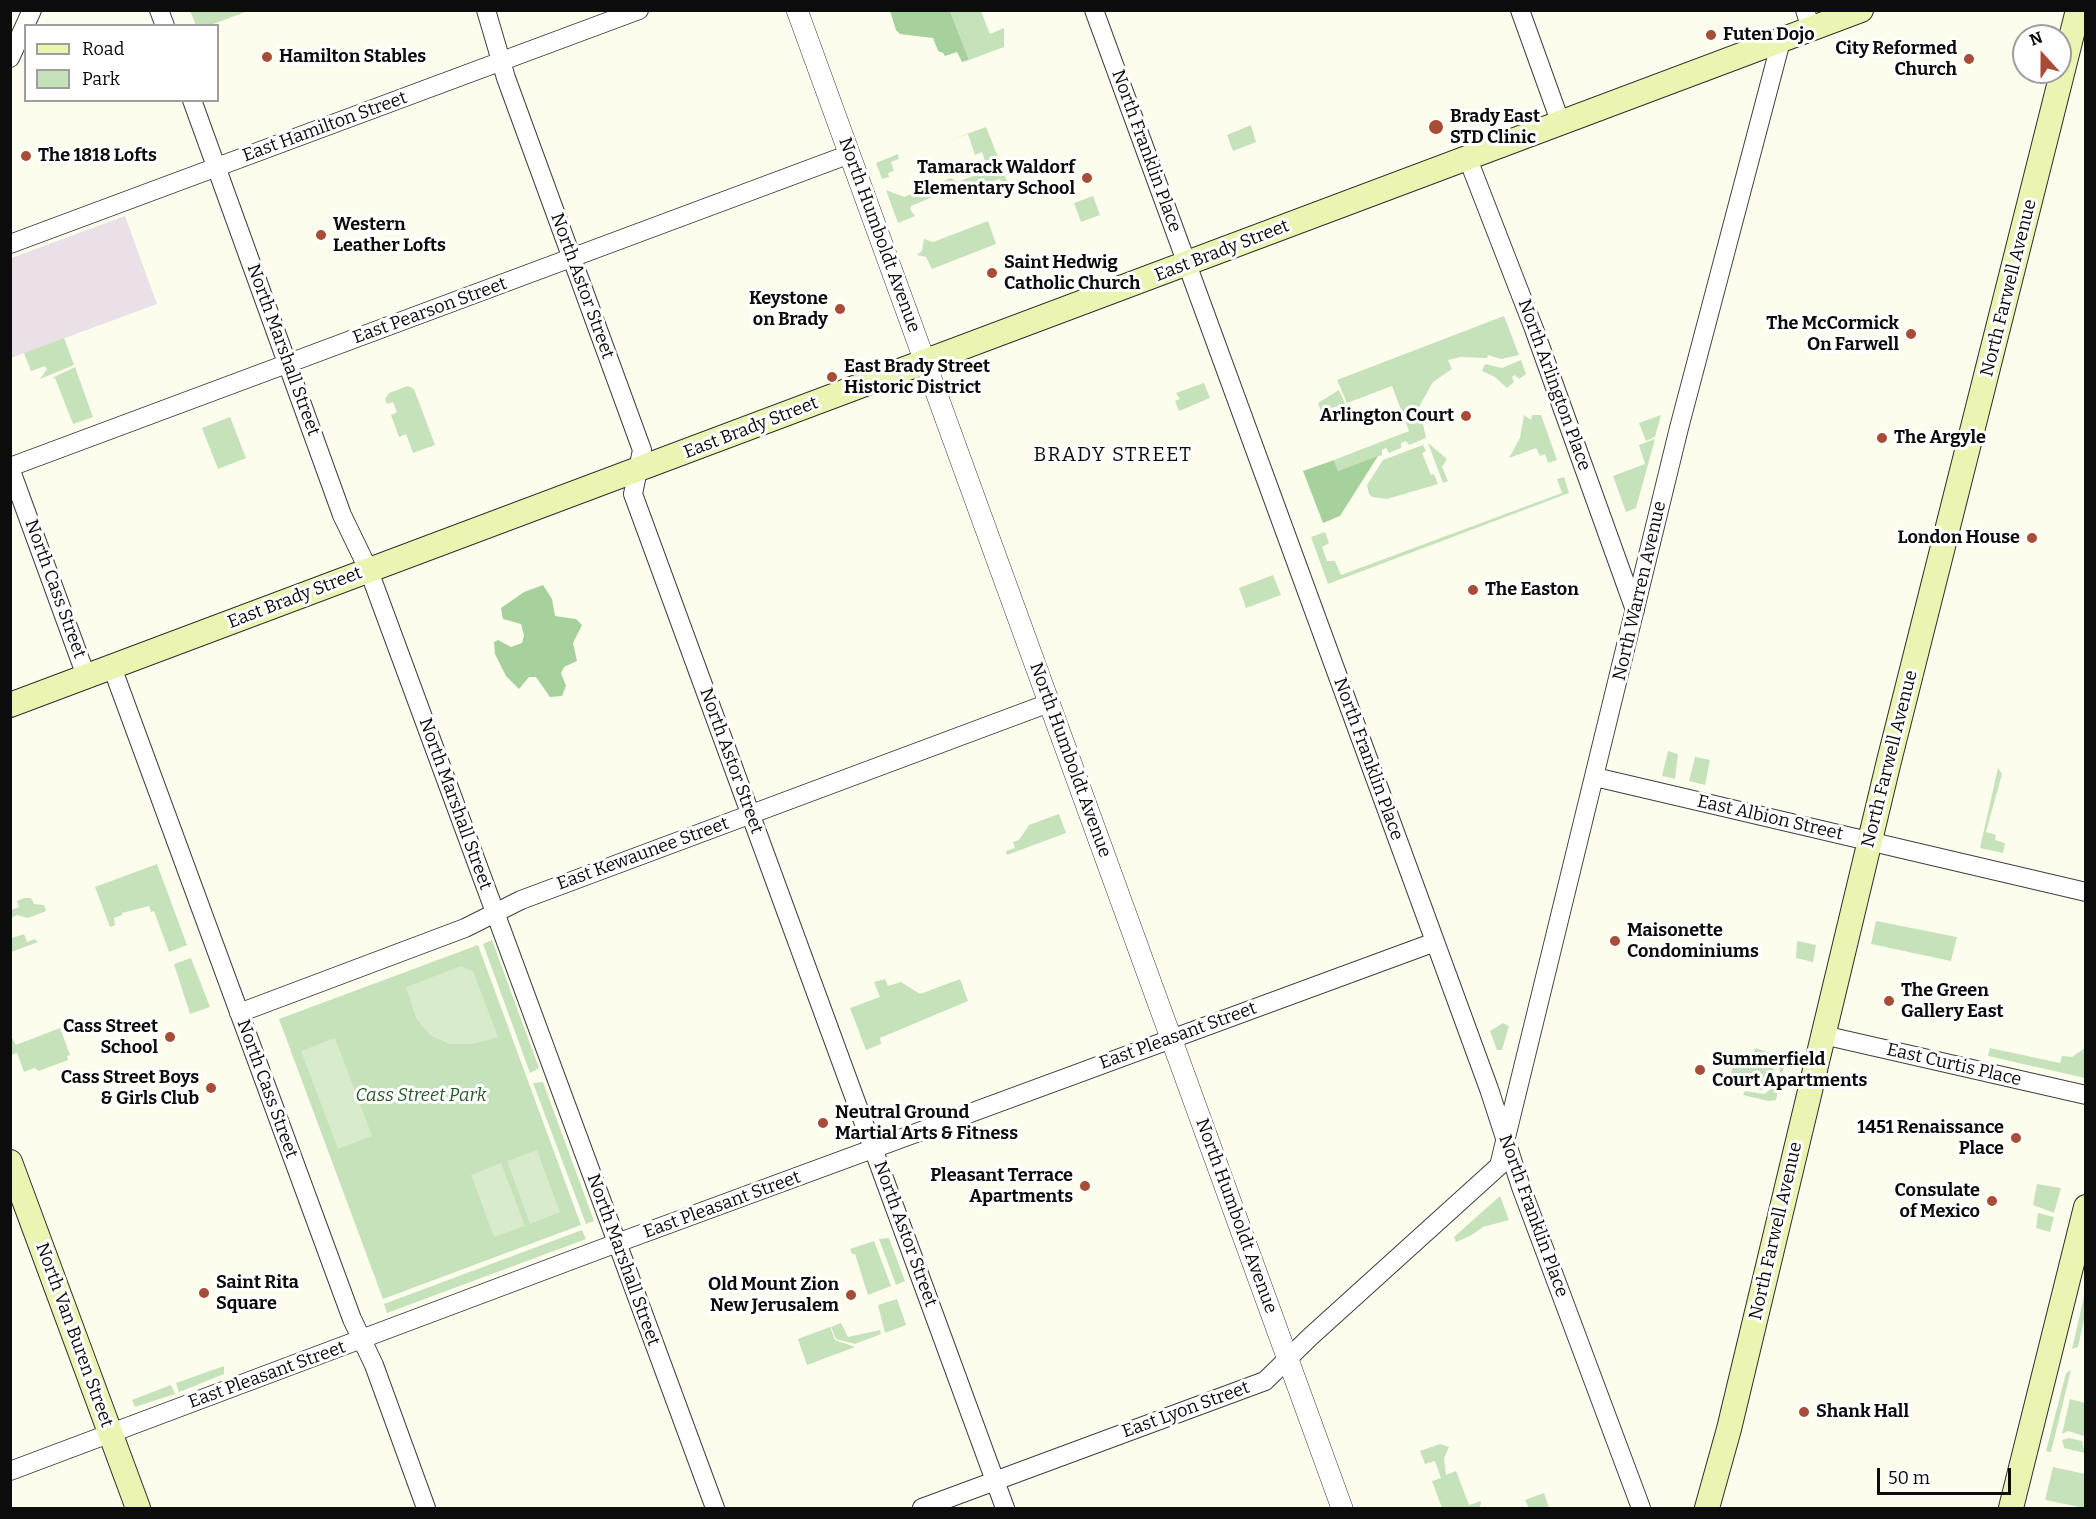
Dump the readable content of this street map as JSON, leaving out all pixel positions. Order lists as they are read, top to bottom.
{
  "streets": {
    "main road": ["East Brady Street", "North Farwell Avenue", "North Van Buren Street"],
    "street": [
      "East Hamilton Street",
      "North Franklin Place",
      "North Humboldt Avenue",
      "North Astor Street",
      "East Pearson Street",
      "North Marshall Street",
      "North Arlington Place",
      "North Cass Street",
      "North Warren Avenue",
      "East Albion Street",
      "East Kewaunee Street",
      "East Pleasant Street",
      "East Curtis Place",
      "East Lyon Street"
    ]
  },
  "crossings": [
    ["East Hamilton Street", "North Astor Street"],
    ["East Hamilton Street", "North Marshall Street"],
    ["North Franklin Place", "East Brady Street"],
    ["North Franklin Place", "North Warren Avenue"],
    ["North Franklin Place", "East Pleasant Street"],
    ["North Franklin Place", "East Lyon Street"],
    ["North Humboldt Avenue", "East Brady Street"],
    ["North Humboldt Avenue", "East Pearson Street"],
    ["North Humboldt Avenue", "East Kewaunee Street"],
    ["North Humboldt Avenue", "East Pleasant Street"],
    ["North Humboldt Avenue", "East Lyon Street"],
    ["East Brady Street", "North Astor Street"],
    ["East Brady Street", "North Marshall Street"],
    ["East Brady Street", "North Arlington Place"],
    ["East Brady Street", "North Cass Street"],
    ["East Brady Street", "North Warren Avenue"],
    ["North Astor Street", "East Pearson Street"],
    ["North Astor Street", "East Kewaunee Street"],
    ["North Astor Street", "East Pleasant Street"],
    ["North Astor Street", "East Lyon Street"],
    ["North Farwell Avenue", "East Albion Street"],
    ["North Farwell Avenue", "East Curtis Place"],
    ["East Pearson Street", "North Marshall Street"],
    ["East Pearson Street", "North Cass Street"],
    ["North Marshall Street", "East Kewaunee Street"],
    ["North Marshall Street", "East Pleasant Street"],
    ["North Arlington Place", "North Warren Avenue"],
    ["North Cass Street", "East Kewaunee Street"],
    ["North Cass Street", "East Pleasant Street"],
    ["North Warren Avenue", "East Albion Street"],
    ["North Warren Avenue", "East Lyon Street"],
    ["East Pleasant Street", "North Van Buren Street"]
  ],
  "districts": ["BRADY STREET"],
  "parks": ["Cass Street Park"],
  "places": [
    "Futen Dojo",
    "Hamilton Stables",
    "City Reformed Church",
    "Brady East STD Clinic",
    "The 1818 Lofts",
    "Tamarack Waldorf Elementary School",
    "Western Leather Lofts",
    "Saint Hedwig Catholic Church",
    "Keystone on Brady",
    "The McCormick On Farwell",
    "East Brady Street Historic District",
    "Arlington Court",
    "The Argyle",
    "London House",
    "The Easton",
    "Maisonette Condominiums",
    "The Green Gallery East",
    "Cass Street School",
    "Summerfield Court Apartments",
    "Cass Street Boys & Girls Club",
    "Neutral Ground Martial Arts & Fitness",
    "1451 Renaissance Place",
    "Pleasant Terrace Apartments",
    "Consulate of Mexico",
    "Saint Rita Square",
    "Old Mount Zion New Jerusalem",
    "Shank Hall"
  ],
  "legend": ["Road", "Park"],
  "scale_bar": "50 m",
  "north": "top"
}
